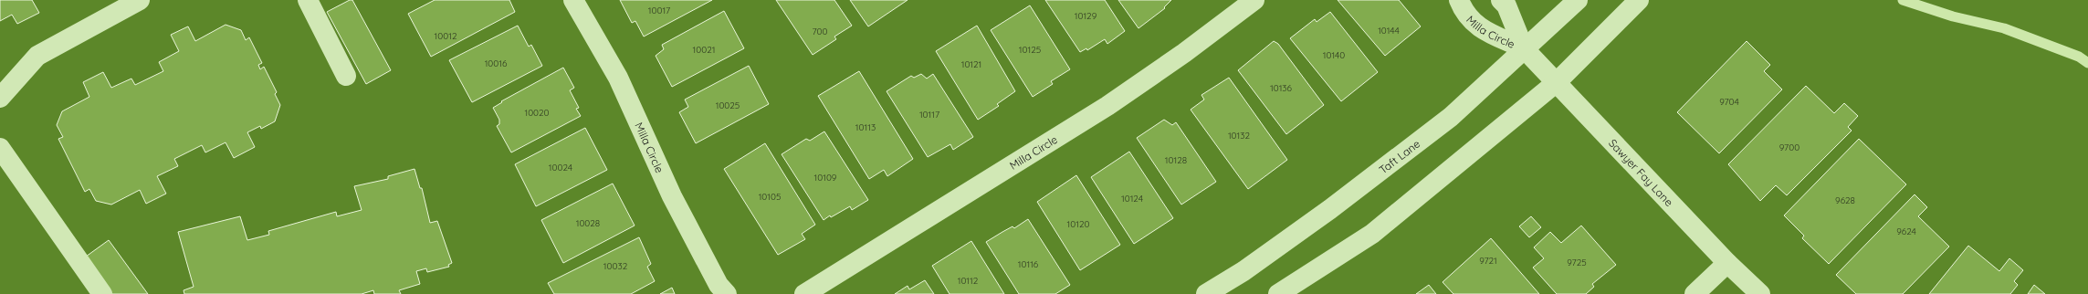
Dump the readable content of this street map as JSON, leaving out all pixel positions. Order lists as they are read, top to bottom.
{
  "streets": {
    "street": ["Milla Circle", "Taft Lane", "Sawyer Fay Lane"]
  },
  "crossings": [
    ["Milla Circle", "Taft Lane"],
    ["Milla Circle", "Sawyer Fay Lane"],
    ["Taft Lane", "Sawyer Fay Lane"]
  ],
  "house_numbers": [
    "10017",
    "10129",
    "10144",
    "700",
    "10012",
    "10021",
    "10125",
    "10140",
    "10016",
    "10121",
    "10136",
    "9704",
    "10025",
    "10020",
    "10117",
    "10113",
    "10132",
    "9700",
    "10128",
    "10024",
    "10109",
    "10105",
    "10124",
    "9628",
    "10028",
    "10120",
    "9624",
    "9721",
    "9725",
    "10116",
    "10032",
    "10112"
  ]
}
